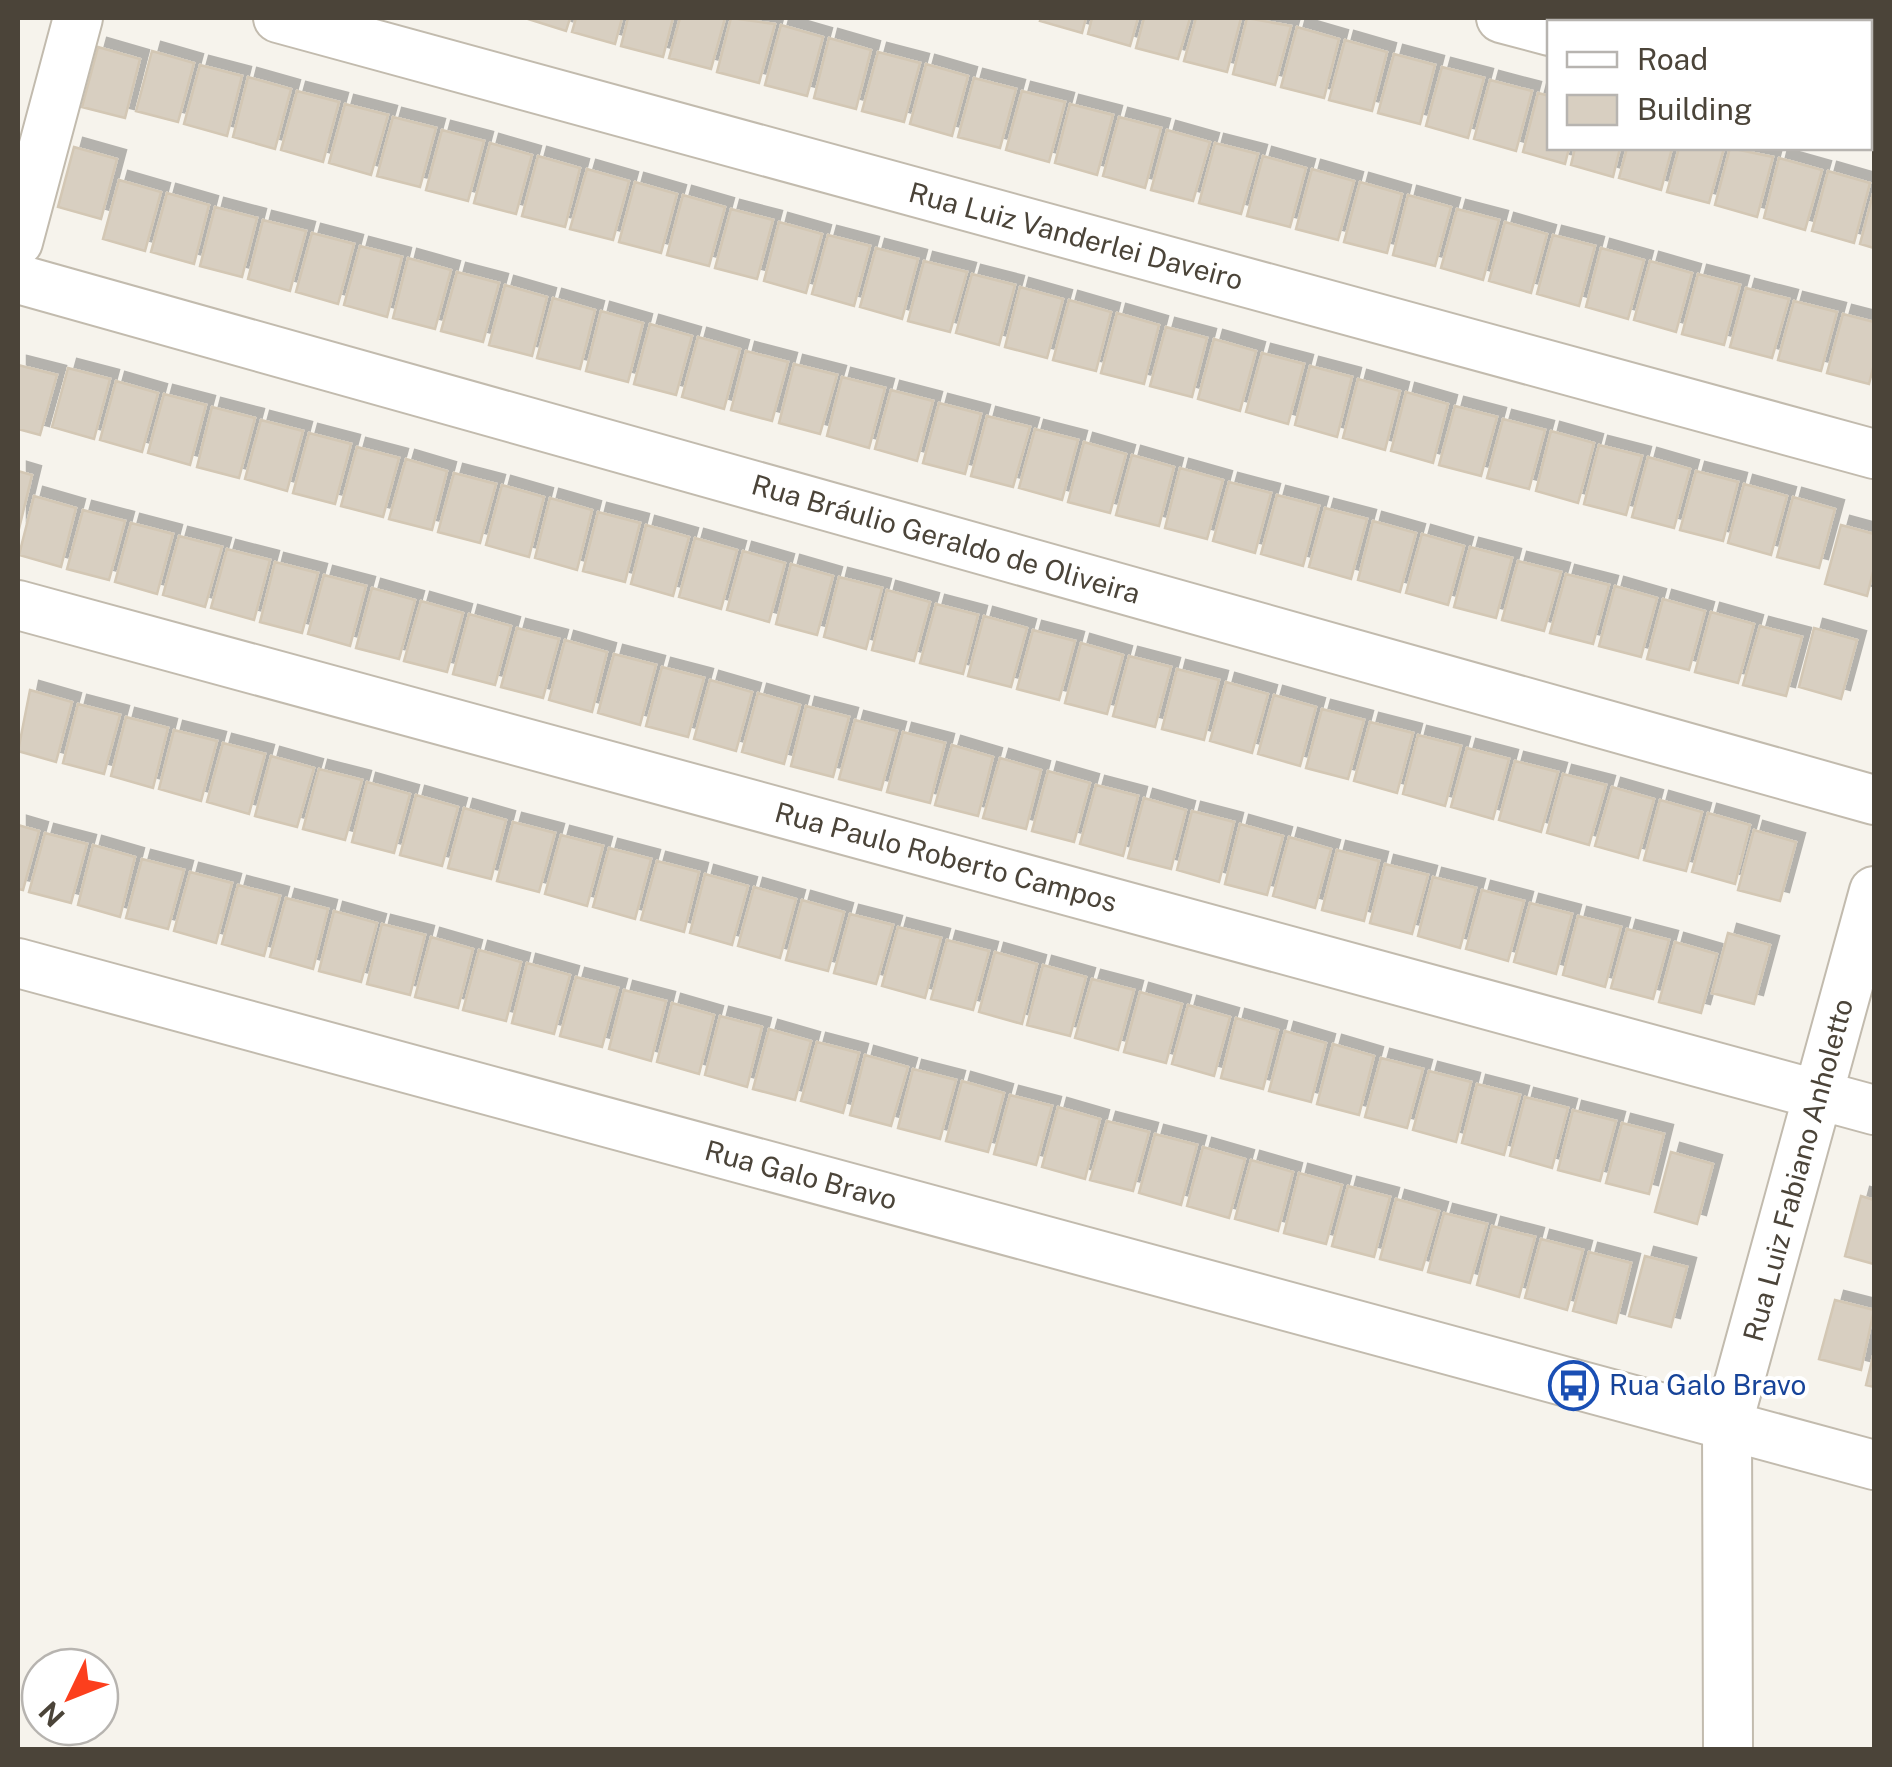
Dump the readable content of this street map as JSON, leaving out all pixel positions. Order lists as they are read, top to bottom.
{
  "streets": {
    "street": [
      "Rua Luiz Vanderlei Daveiro",
      "Rua Bráulio Geraldo de Oliveira",
      "Rua Paulo Roberto Campos",
      "Rua Luiz Fabiano Anholetto",
      "Rua Galo Bravo"
    ]
  },
  "crossings": [
    ["Rua Paulo Roberto Campos", "Rua Luiz Fabiano Anholetto"],
    ["Rua Luiz Fabiano Anholetto", "Rua Galo Bravo"]
  ],
  "places": {
    "bus stop": ["Rua Galo Bravo"]
  },
  "legend": ["Road", "Building"],
  "north": "bottom left"
}
